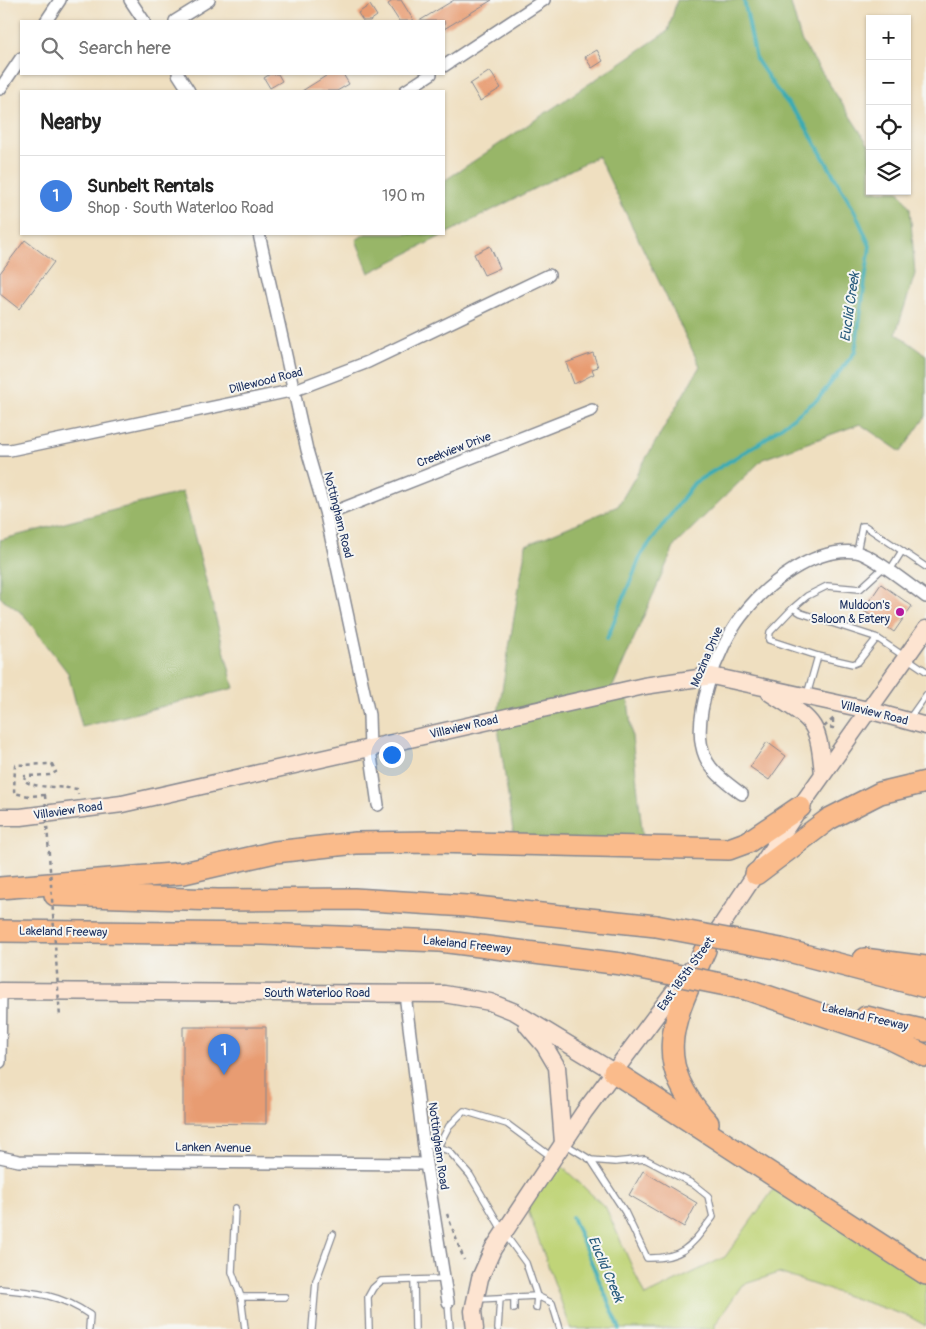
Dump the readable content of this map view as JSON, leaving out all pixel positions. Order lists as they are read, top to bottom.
{
  "streets": {
    "highway": ["Lakeland Freeway"],
    "street": [
      "Dillewood Road",
      "Creekview Drive",
      "Nottingham Road",
      "Mozina Drive",
      "Villaview Road",
      "East 185th Street",
      "South Waterloo Road",
      "Lanken Avenue"
    ]
  },
  "crossings": [
    ["Dillewood Road", "Nottingham Road"],
    ["Creekview Drive", "Nottingham Road"],
    ["Nottingham Road", "Villaview Road"],
    ["Nottingham Road", "South Waterloo Road"],
    ["Nottingham Road", "Lanken Avenue"],
    ["Mozina Drive", "Villaview Road"],
    ["Villaview Road", "East 185th Street"],
    ["East 185th Street", "South Waterloo Road"]
  ],
  "water": ["Euclid Creek"],
  "places": ["Muldoon's Saloon & Eatery"],
  "page": {
    "map_buttons": ["+", "−"],
    "search": "Search here",
    "heading": "Nearby",
    "list": [
      {
        "mark": "1",
        "name": "Sunbelt Rentals",
        "note": "Shop · South Waterloo Road",
        "value": "190 m"
      }
    ],
    "pins": "1"
  }
}
